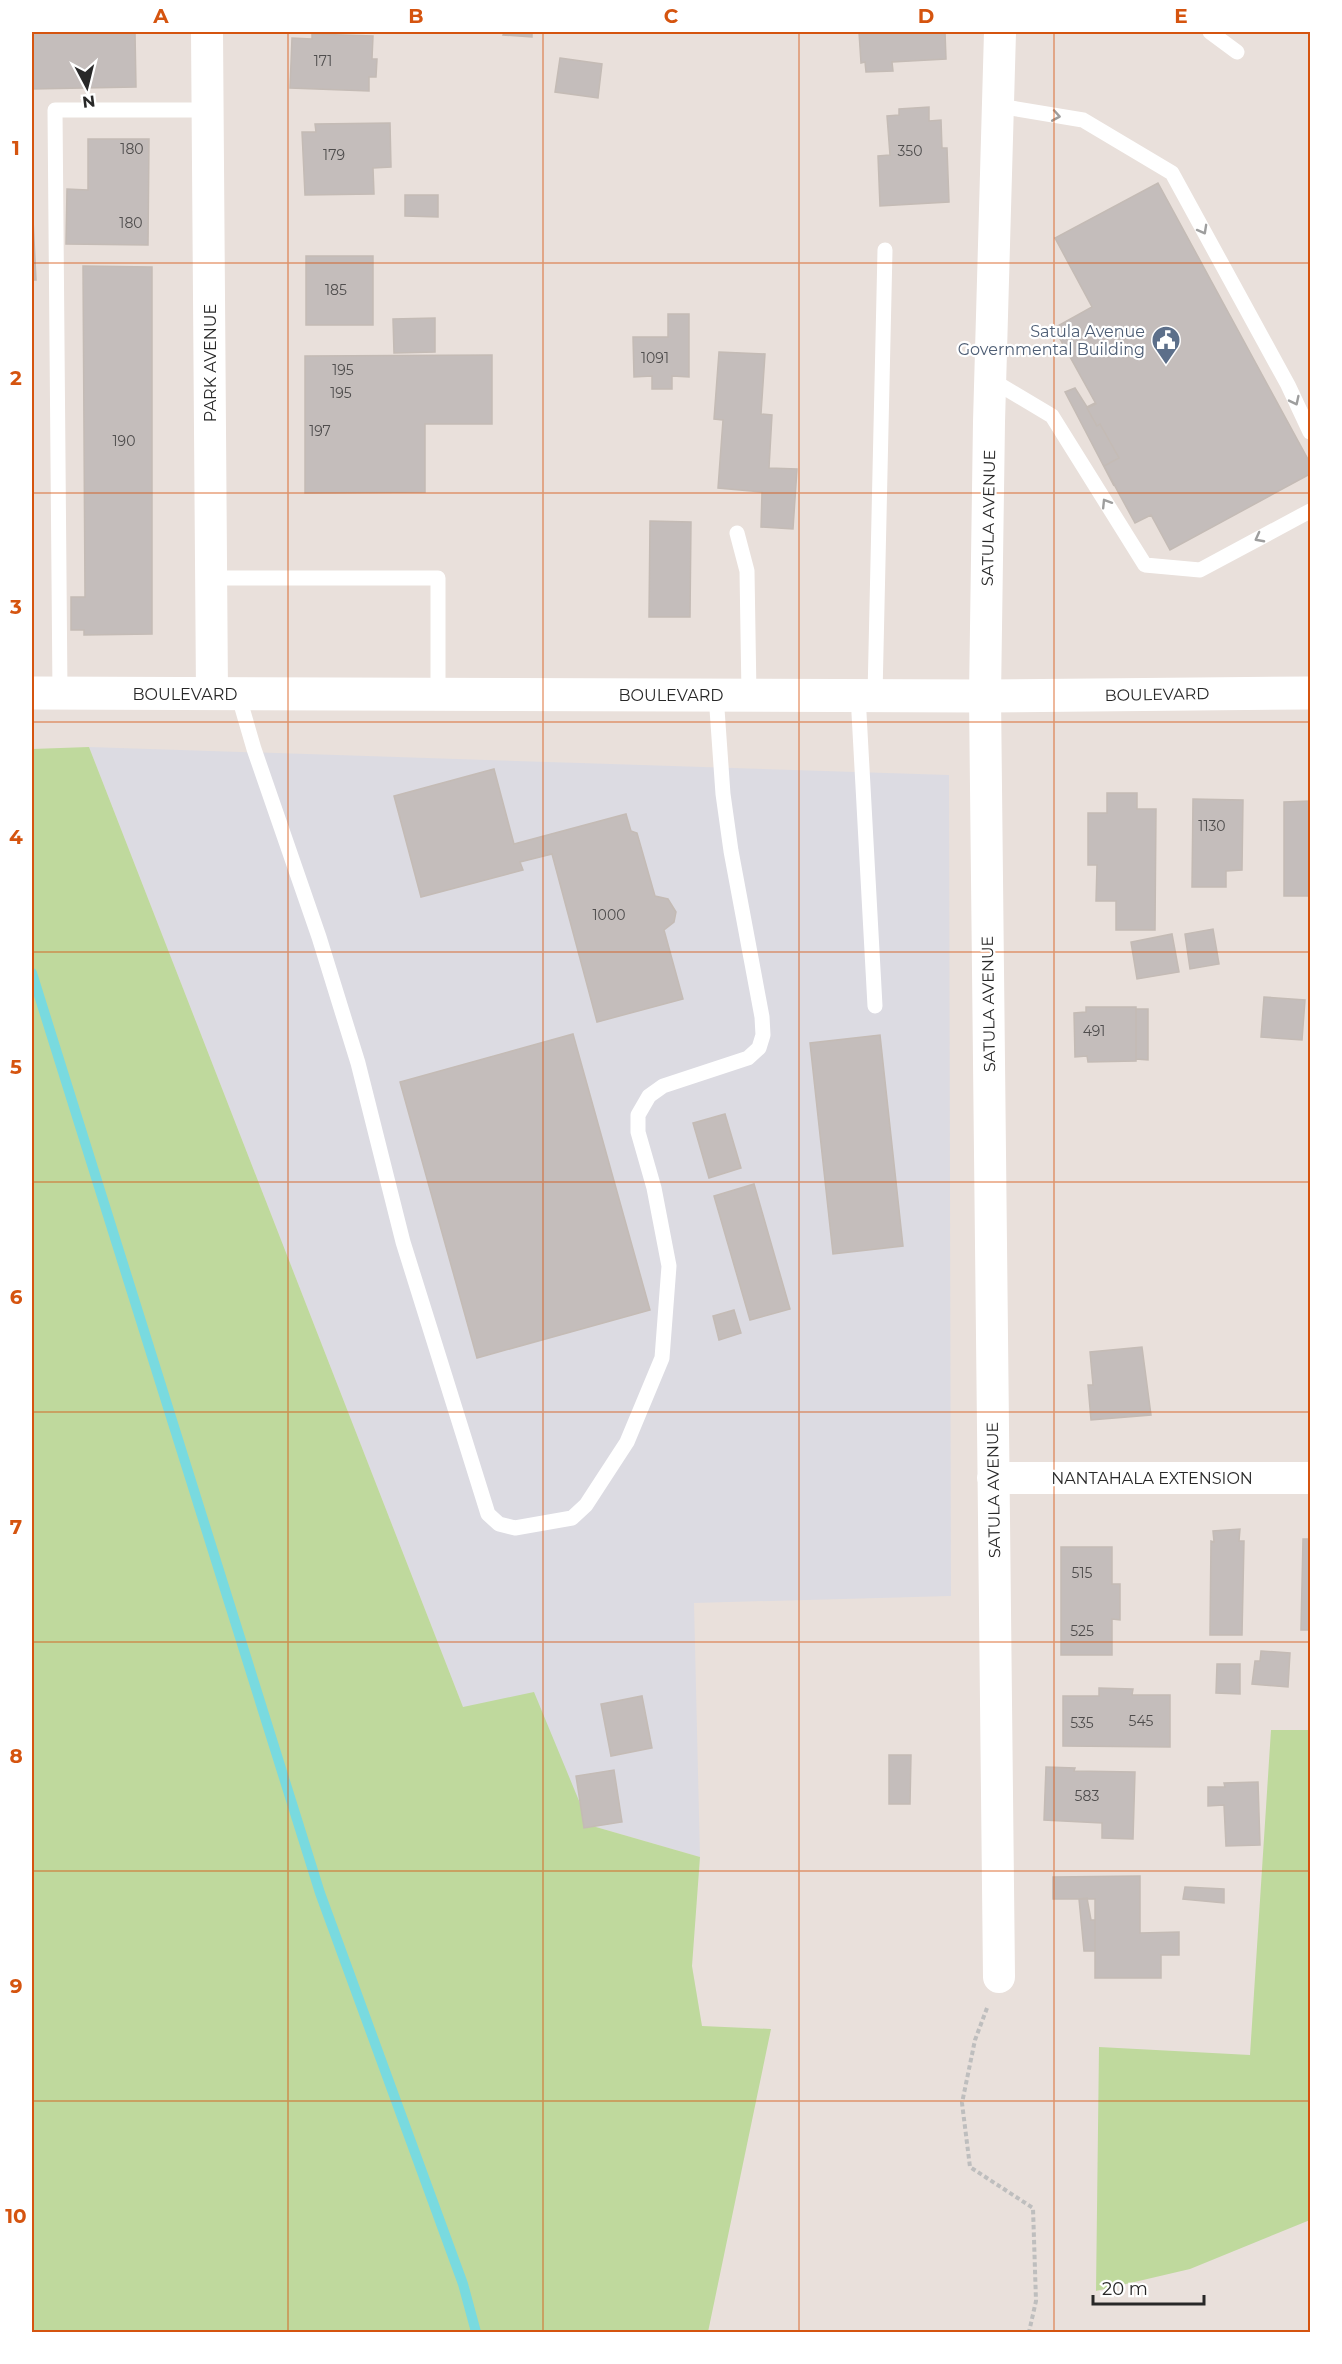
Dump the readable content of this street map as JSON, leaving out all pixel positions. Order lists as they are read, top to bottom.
{
  "streets": {
    "street": [
      "PARK AVENUE",
      "SATULA AVENUE",
      "BOULEVARD",
      "NANTAHALA EXTENSION"
    ]
  },
  "crossings": [
    ["PARK AVENUE", "BOULEVARD"],
    ["SATULA AVENUE", "BOULEVARD"],
    ["SATULA AVENUE", "NANTAHALA EXTENSION"]
  ],
  "places": {
    "public building": ["Satula Avenue Governmental Building"]
  },
  "house_numbers": [
    "171",
    "180",
    "350",
    "179",
    "180",
    "185",
    "1091",
    "195",
    "195",
    "197",
    "190",
    "1130",
    "1000",
    "491",
    "515",
    "525",
    "545",
    "535",
    "583"
  ],
  "scale_bar": "20 m",
  "north": "bottom",
  "grid": {
    "columns": [
      "A",
      "B",
      "C",
      "D",
      "E"
    ],
    "rows": [
      "1",
      "2",
      "3",
      "4",
      "5",
      "6",
      "7",
      "8",
      "9",
      "10"
    ]
  }
}
